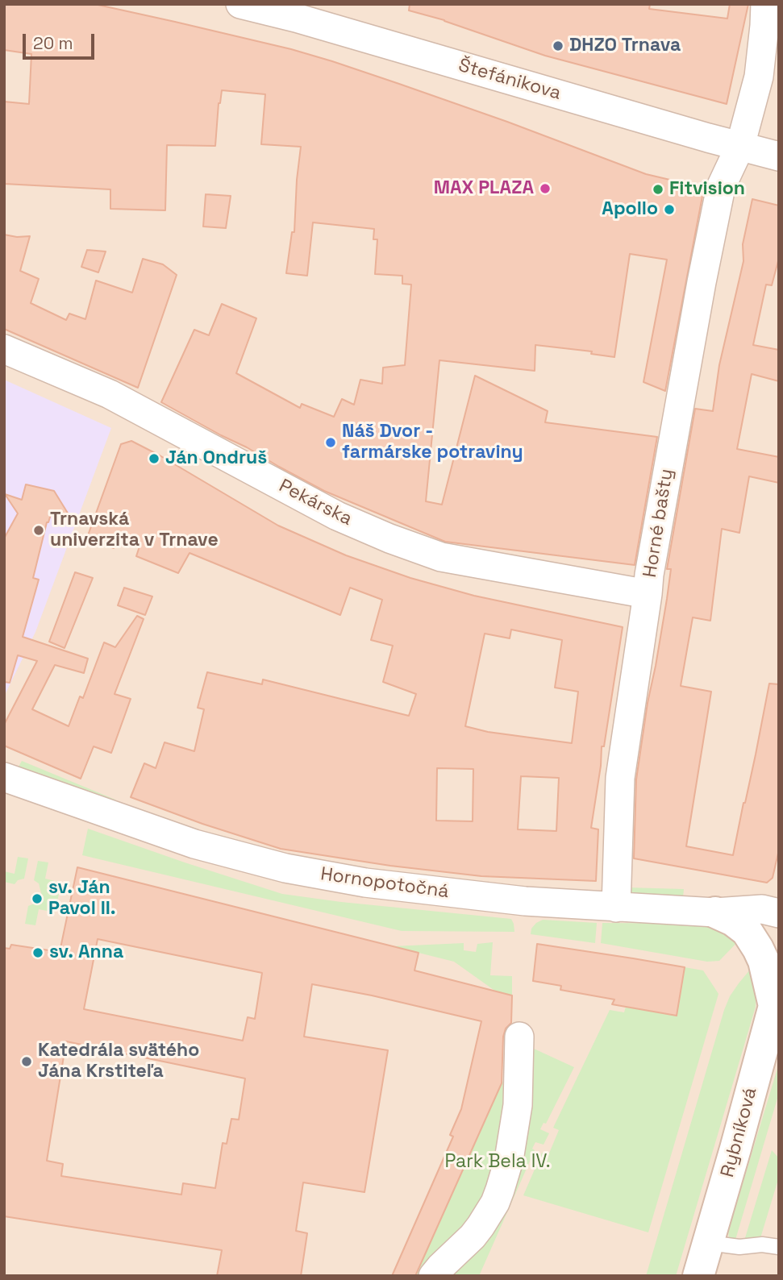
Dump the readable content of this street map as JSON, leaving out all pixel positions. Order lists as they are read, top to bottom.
{
  "streets": {
    "street": [
      "Štefánikova",
      "Pekárska",
      "Horné bašty",
      "Hornopotočná",
      "Rybníková"
    ]
  },
  "crossings": [
    ["Štefánikova", "Horné bašty"],
    ["Pekárska", "Horné bašty"],
    ["Horné bašty", "Hornopotočná"]
  ],
  "parks": ["Park Bela IV."],
  "places": [
    "DHZO Trnava",
    "MAX PLAZA",
    "Fitvision",
    "Apollo",
    "Náš Dvor - farmárske potraviny",
    "Ján Ondruš",
    "Trnavská univerzita v Trnave",
    "sv. Ján Pavol II.",
    "sv. Anna",
    "Katedrála svätého Jána Krstiteľa"
  ],
  "scale_bar": "20 m"
}
